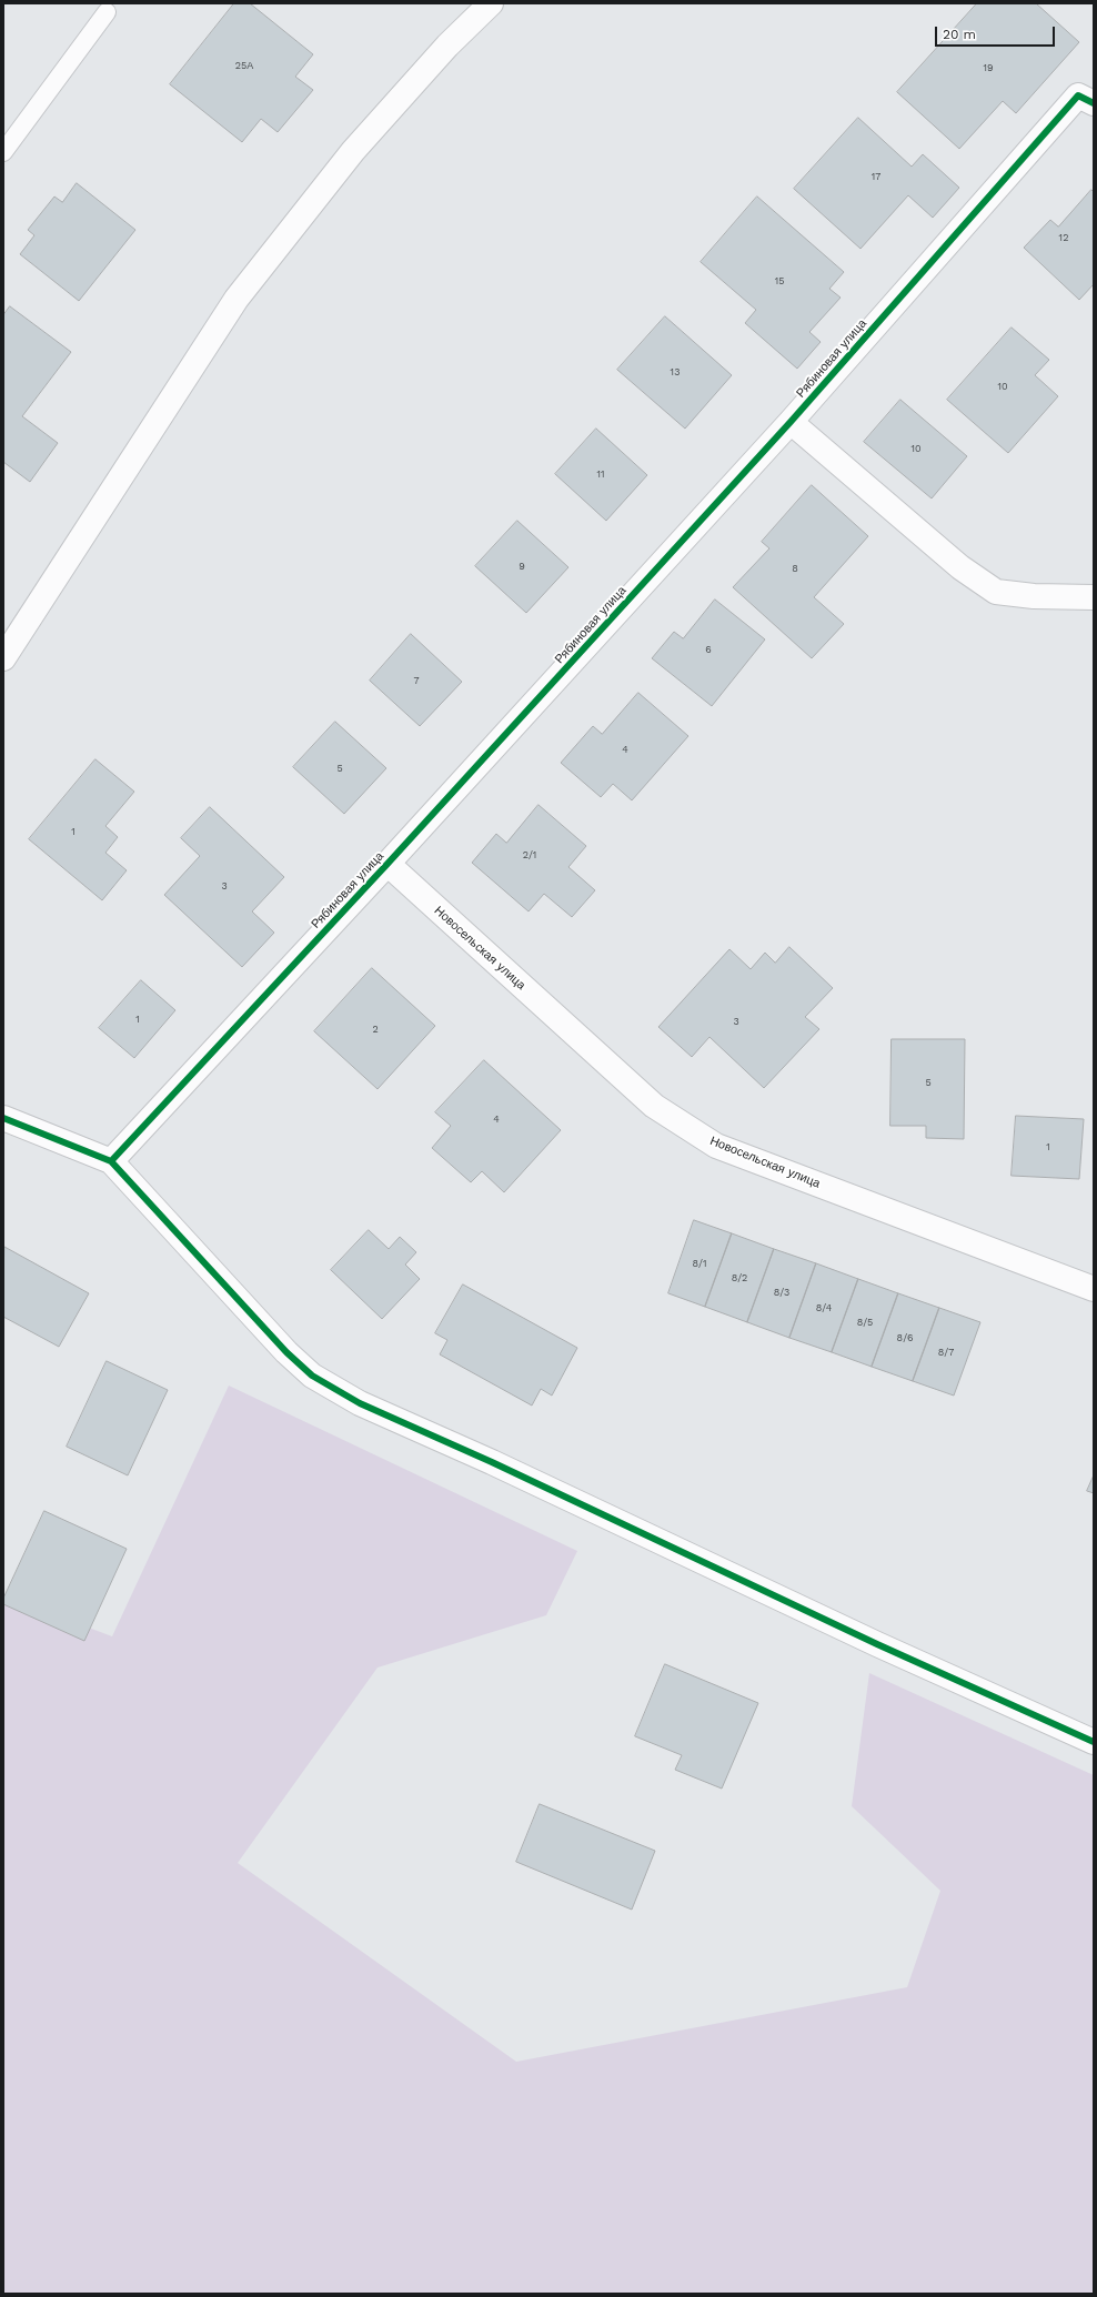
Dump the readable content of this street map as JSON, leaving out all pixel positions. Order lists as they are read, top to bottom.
{
  "streets": {
    "street": ["Рябиновая улица", "Новосельская улица"]
  },
  "crossings": [
    ["Рябиновая улица", "Новосельская улица"]
  ],
  "house_numbers": [
    "25А",
    "19",
    "17",
    "12",
    "15",
    "13",
    "10",
    "10",
    "11",
    "9",
    "8",
    "6",
    "7",
    "4",
    "5",
    "1",
    "2/1",
    "3",
    "1",
    "3",
    "2",
    "5",
    "4",
    "1",
    "8/1",
    "8/2",
    "8/3",
    "8/4",
    "8/5",
    "8/6",
    "8/7"
  ],
  "scale_bar": "20 m"
}
